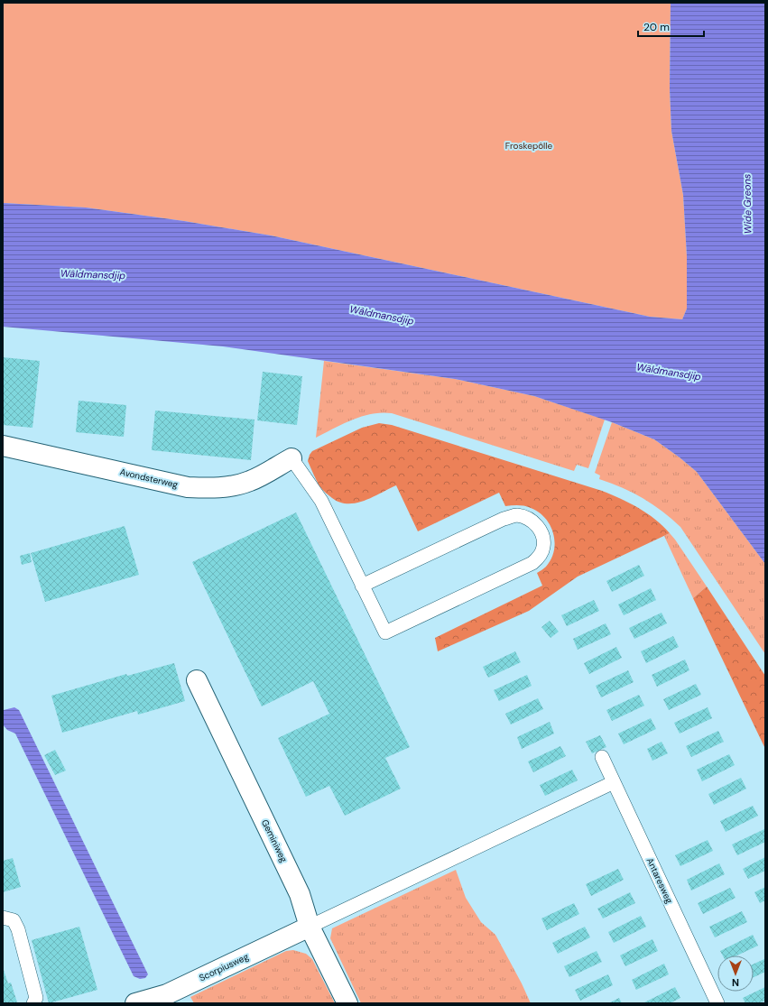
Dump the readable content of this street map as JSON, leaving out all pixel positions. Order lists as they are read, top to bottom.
{
  "streets": {
    "street": ["Avondsterweg", "Geminiweg", "Scorpiusweg"],
    "lane": ["Antaresweg"]
  },
  "crossings": [
    ["Geminiweg", "Scorpiusweg"]
  ],
  "water": ["Wide Greons", "Wâldmansdjip"],
  "parks": ["Froskepôlle"],
  "scale_bar": "20 m",
  "north": "bottom"
}
